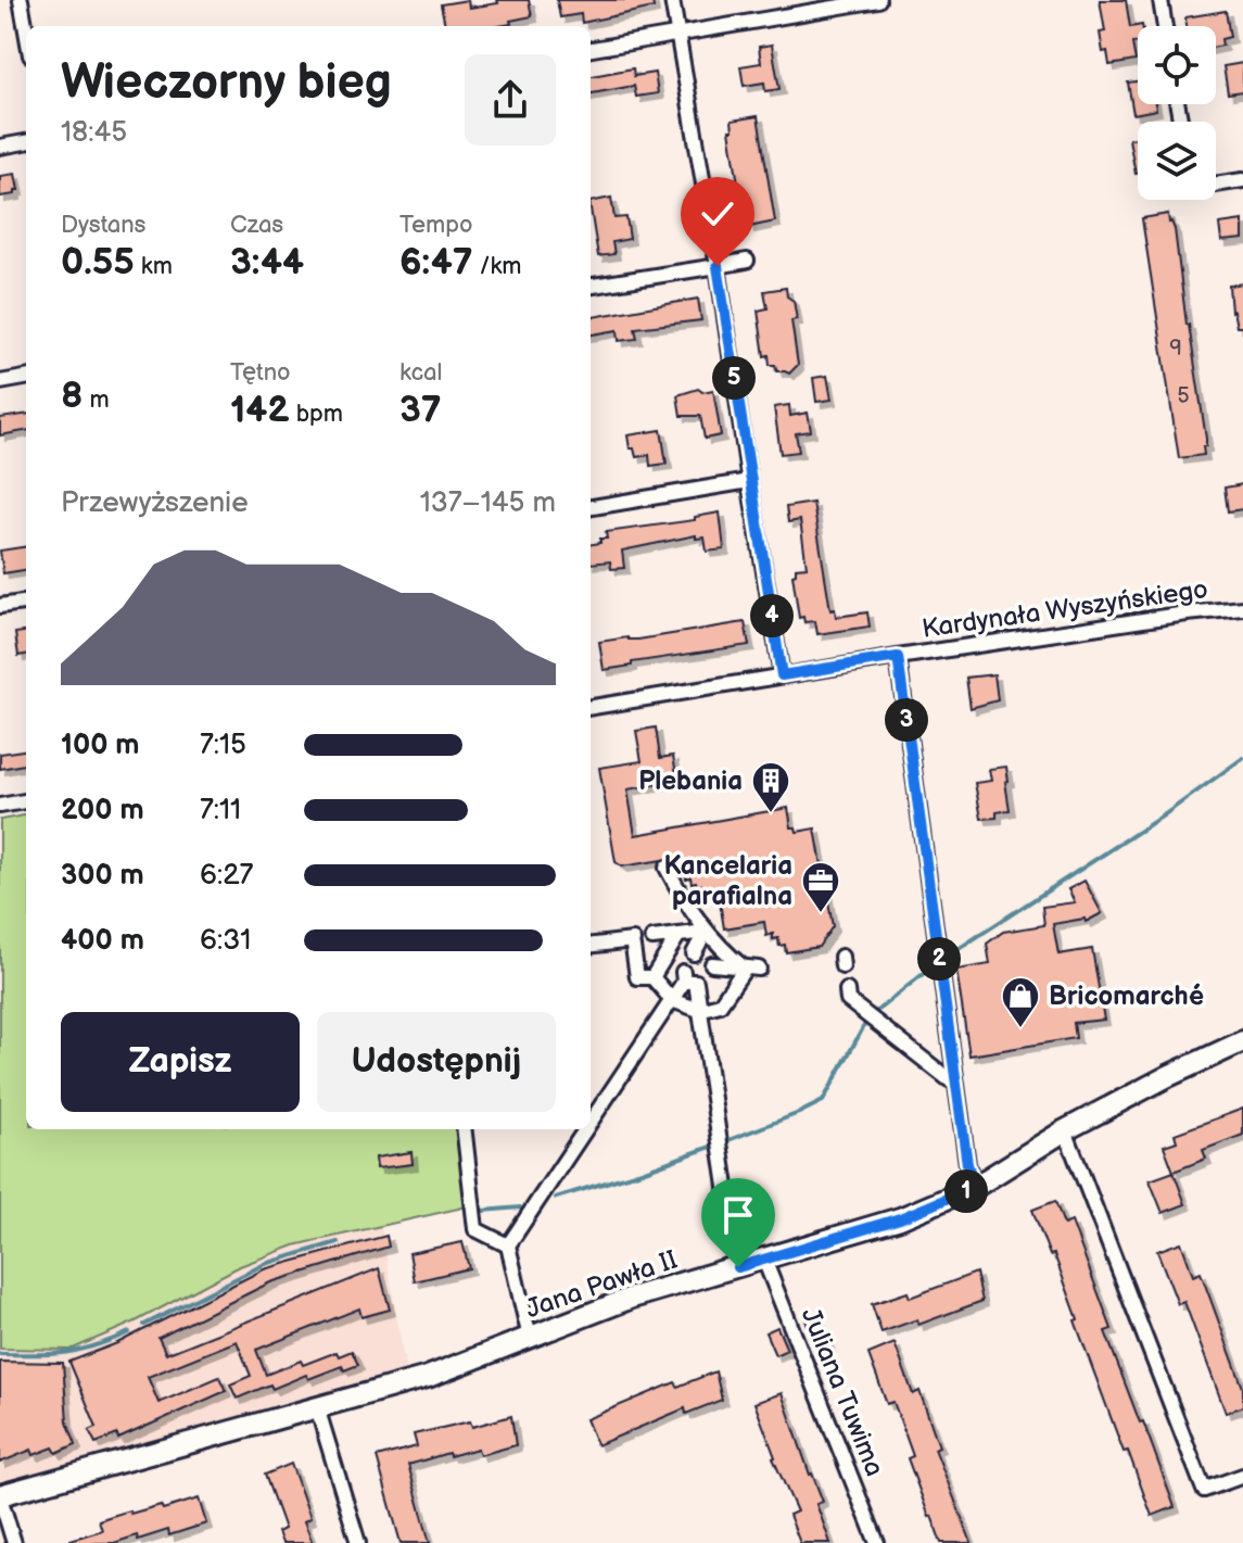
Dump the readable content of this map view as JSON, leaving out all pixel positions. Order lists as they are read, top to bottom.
{
  "streets": {
    "street": ["Kardynała Wyszyńskiego", "Jana Pawła II", "Juliana Tuwima"]
  },
  "crossings": [
    ["Jana Pawła II", "Juliana Tuwima"]
  ],
  "places": {
    "building": ["Plebania"],
    "office": ["Kancelaria parafialna"],
    "shop": ["Bricomarché"]
  },
  "house_numbers": ["9", "5"],
  "page": {
    "heading": ["Wieczorny bieg", "18:45"],
    "stats": [
      ["Dystans", "0.55 km"],
      ["Czas", "3:44"],
      ["Tempo", "6:47 /km"],
      ["8 m"],
      ["Tętno", "142 bpm"],
      ["kcal", "37"]
    ],
    "pins": [
      "5",
      "4",
      "3",
      "2",
      "1"
    ],
    "chart": ["Przewyższenie", "137–145 m"],
    "list": [
      {
        "name": "100 m",
        "note": "7:15"
      },
      {
        "name": "200 m",
        "note": "7:11"
      },
      {
        "name": "300 m",
        "note": "6:27"
      },
      {
        "name": "400 m",
        "note": "6:31"
      }
    ],
    "buttons": ["Zapisz", "Udostępnij"]
  }
}
